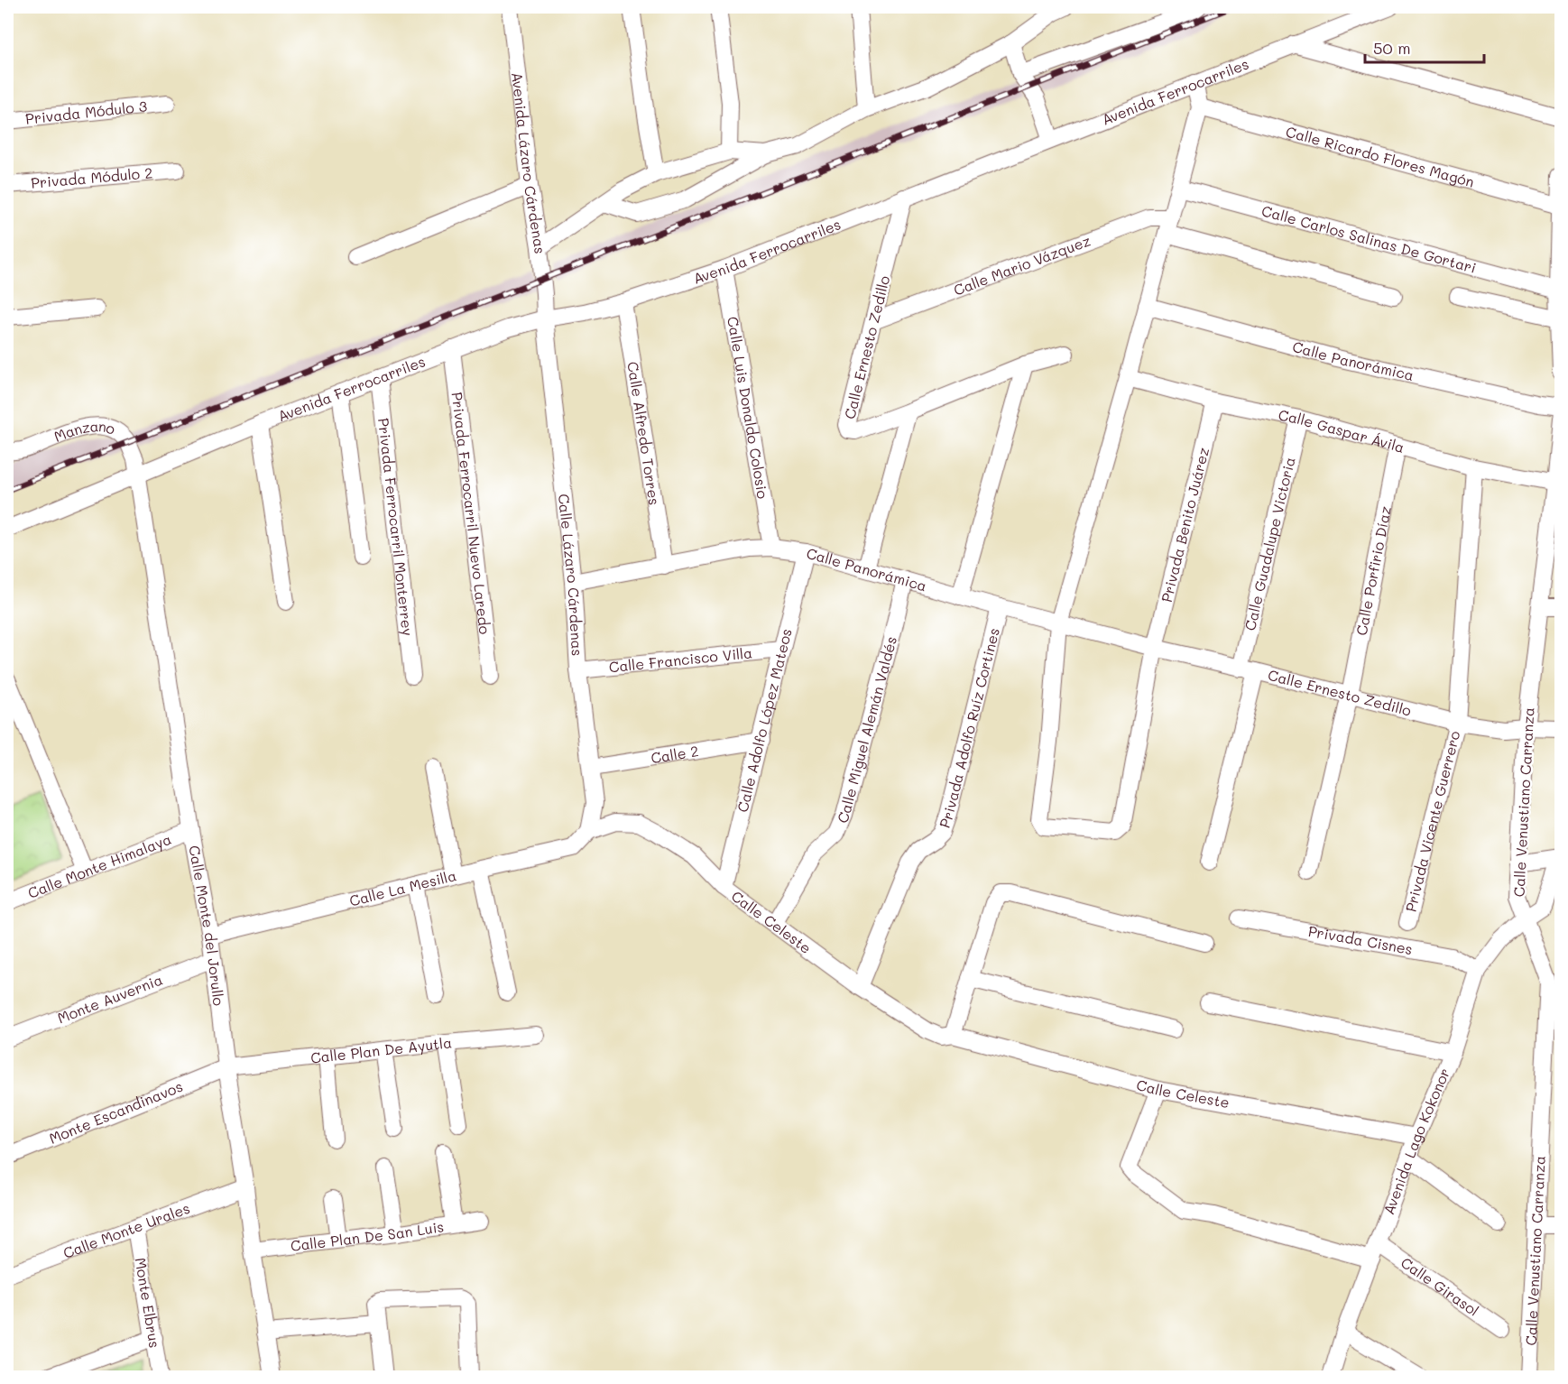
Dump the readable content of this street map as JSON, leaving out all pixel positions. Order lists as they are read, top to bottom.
{
  "streets": {
    "street": [
      "Avenida Ferrocarriles",
      "Privada Módulo 3",
      "Calle Ricardo Flores Magón",
      "Avenida Lázaro Cárdenas",
      "Privada Módulo 2",
      "Calle Carlos Salinas De Gortari",
      "Calle Mario Vázquez",
      "Calle Ernesto Zedillo",
      "Calle Panorámica",
      "Calle Luis Donaldo Colosio",
      "Calle Gaspar Ávila",
      "Calle Alfredo Torres",
      "Manzano",
      "Privada Ferrocarril Nuevo Laredo",
      "Privada Benito Juárez",
      "Privada Ferrocarril Monterrey",
      "Calle Guadalupe Victoria",
      "Calle Porfirio Díaz",
      "Calle Lázaro Cárdenas",
      "Calle Francisco Villa",
      "Calle Adolfo López Mateos",
      "Privada Adolfo Ruíz Cortines",
      "Calle Miguel Alemán Valdés",
      "Calle 2",
      "Calle Venustiano Carranza",
      "Privada Vicente Guerrero",
      "Calle Monte Himalaya",
      "Calle La Mesilla",
      "Calle Celeste",
      "Calle Monte del Jorullo",
      "Privada Cisnes",
      "Monte Auvernia",
      "Calle Plan De Ayutla",
      "Monte Escandinavos",
      "Avenida Lago Kokonor",
      "Calle Monte Urales",
      "Calle Plan De San Luis",
      "Calle Girasol",
      "Monte Elbrus"
    ]
  },
  "crossings": [
    ["Avenida Ferrocarriles", "Avenida Lázaro Cárdenas"],
    ["Avenida Ferrocarriles", "Calle Ernesto Zedillo"],
    ["Avenida Ferrocarriles", "Calle Luis Donaldo Colosio"],
    ["Avenida Ferrocarriles", "Calle Alfredo Torres"],
    ["Avenida Ferrocarriles", "Manzano"],
    ["Avenida Ferrocarriles", "Privada Ferrocarril Nuevo Laredo"],
    ["Avenida Ferrocarriles", "Privada Ferrocarril Monterrey"],
    ["Avenida Ferrocarriles", "Calle Lázaro Cárdenas"],
    ["Avenida Ferrocarriles", "Calle Monte del Jorullo"],
    ["Avenida Lázaro Cárdenas", "Calle Lázaro Cárdenas"],
    ["Calle Mario Vázquez", "Calle Ernesto Zedillo"],
    ["Calle Ernesto Zedillo", "Calle Panorámica"],
    ["Calle Ernesto Zedillo", "Privada Benito Juárez"],
    ["Calle Ernesto Zedillo", "Calle Guadalupe Victoria"],
    ["Calle Ernesto Zedillo", "Calle Porfirio Díaz"],
    ["Calle Ernesto Zedillo", "Calle Venustiano Carranza"],
    ["Calle Ernesto Zedillo", "Privada Vicente Guerrero"],
    ["Calle Panorámica", "Calle Luis Donaldo Colosio"],
    ["Calle Panorámica", "Calle Alfredo Torres"],
    ["Calle Panorámica", "Privada Benito Juárez"],
    ["Calle Panorámica", "Calle Lázaro Cárdenas"],
    ["Calle Panorámica", "Calle Adolfo López Mateos"],
    ["Calle Panorámica", "Privada Adolfo Ruíz Cortines"],
    ["Calle Panorámica", "Calle Miguel Alemán Valdés"],
    ["Calle Gaspar Ávila", "Privada Benito Juárez"],
    ["Calle Gaspar Ávila", "Calle Guadalupe Victoria"],
    ["Calle Gaspar Ávila", "Calle Porfirio Díaz"],
    ["Calle Gaspar Ávila", "Calle Venustiano Carranza"],
    ["Calle Gaspar Ávila", "Privada Vicente Guerrero"],
    ["Manzano", "Calle Monte del Jorullo"],
    ["Calle Lázaro Cárdenas", "Calle Francisco Villa"],
    ["Calle Lázaro Cárdenas", "Calle 2"],
    ["Calle Lázaro Cárdenas", "Calle La Mesilla"],
    ["Calle Lázaro Cárdenas", "Calle Celeste"],
    ["Calle Francisco Villa", "Calle Adolfo López Mateos"],
    ["Calle Adolfo López Mateos", "Calle 2"],
    ["Calle Adolfo López Mateos", "Calle Celeste"],
    ["Privada Adolfo Ruíz Cortines", "Calle Celeste"],
    ["Calle Miguel Alemán Valdés", "Calle Celeste"],
    ["Calle Venustiano Carranza", "Avenida Lago Kokonor"],
    ["Calle Monte Himalaya", "Calle Monte del Jorullo"],
    ["Calle La Mesilla", "Calle Celeste"],
    ["Calle La Mesilla", "Calle Monte del Jorullo"],
    ["Calle Celeste", "Avenida Lago Kokonor"],
    ["Calle Monte del Jorullo", "Monte Auvernia"],
    ["Calle Monte del Jorullo", "Calle Plan De Ayutla"],
    ["Calle Monte del Jorullo", "Monte Escandinavos"],
    ["Calle Monte del Jorullo", "Calle Monte Urales"],
    ["Calle Monte del Jorullo", "Calle Plan De San Luis"],
    ["Privada Cisnes", "Avenida Lago Kokonor"],
    ["Calle Plan De Ayutla", "Monte Escandinavos"],
    ["Avenida Lago Kokonor", "Calle Girasol"],
    ["Calle Monte Urales", "Monte Elbrus"]
  ],
  "scale_bar": "50 m"
}
